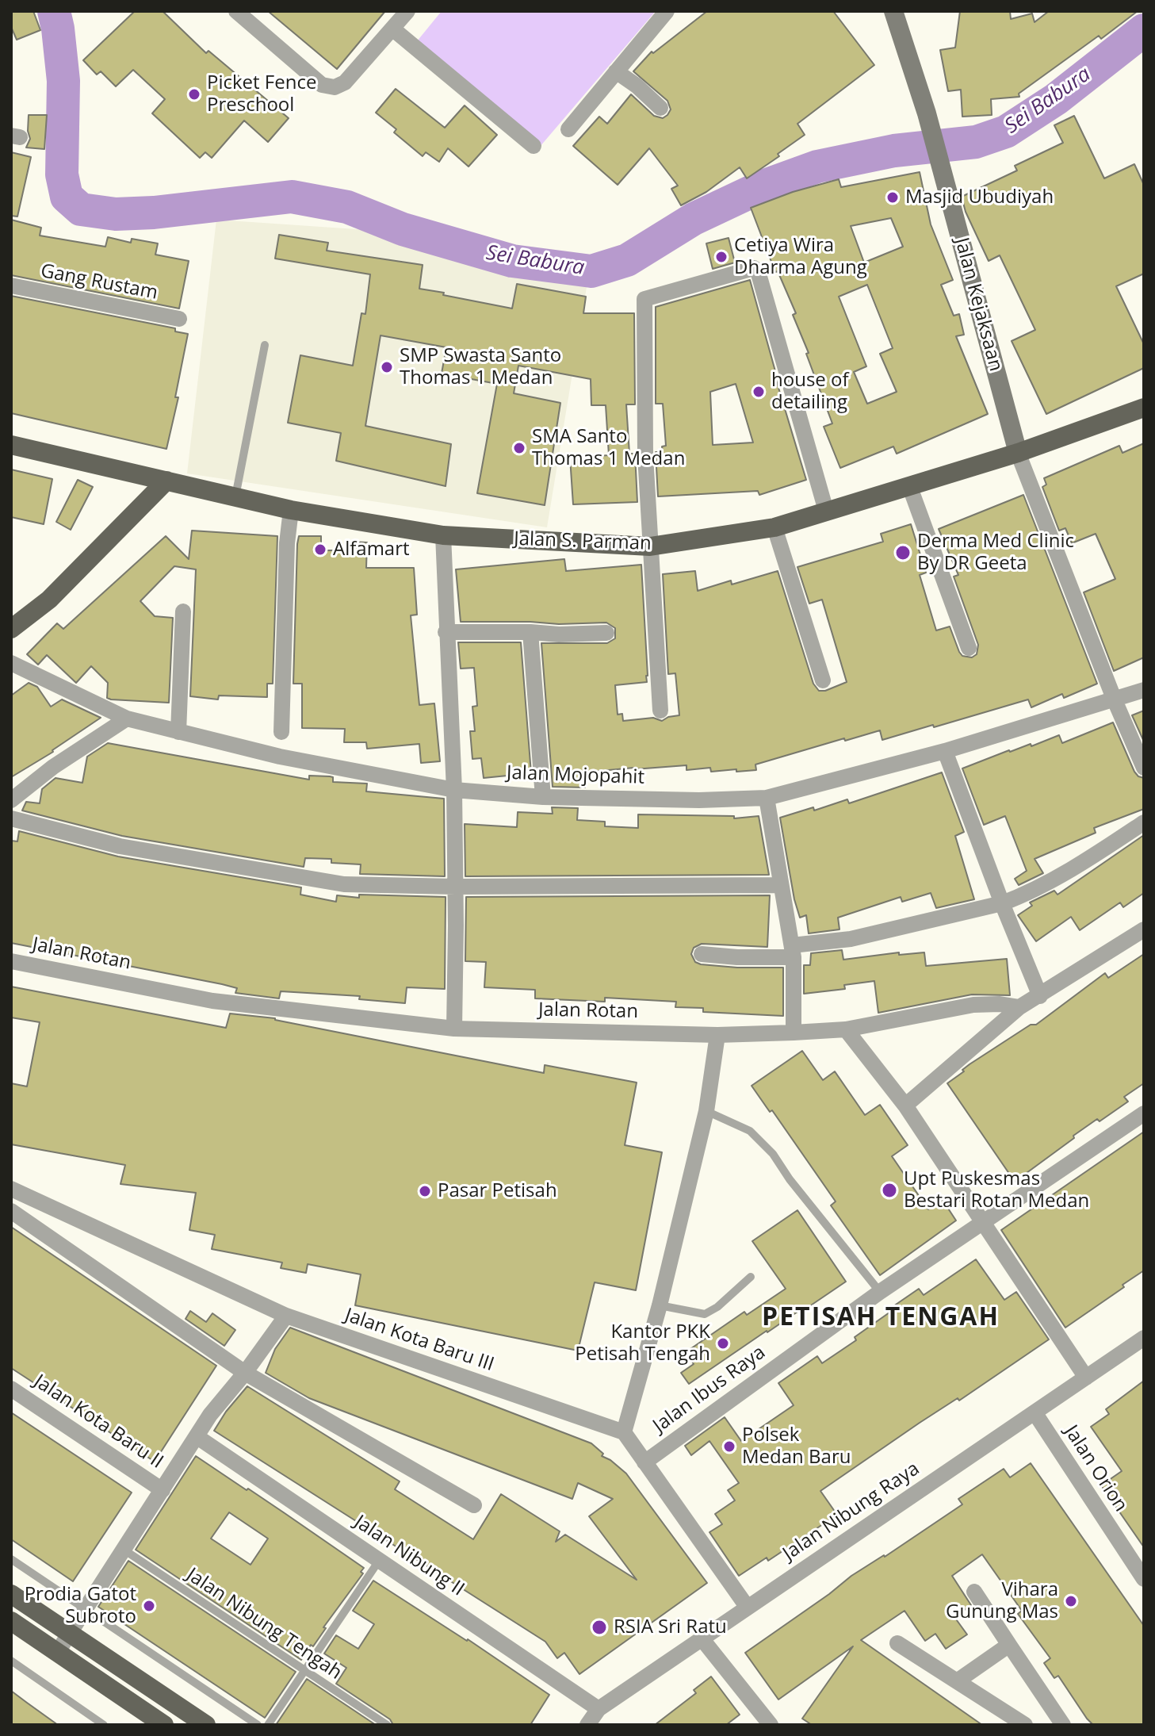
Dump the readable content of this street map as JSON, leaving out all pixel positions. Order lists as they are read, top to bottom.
{
  "streets": {
    "main road": ["Jalan Kejaksaan", "Jalan S. Parman"],
    "street": [
      "Gang Rustam",
      "Jalan Mojopahit",
      "Jalan Rotan",
      "Jalan Kota Baru III",
      "Jalan Ibus Raya",
      "Jalan Kota Baru II",
      "Jalan Orion",
      "Jalan Nibung Raya",
      "Jalan Nibung II"
    ],
    "lane": ["Jalan Nibung Tengah"]
  },
  "crossings": [
    ["Jalan Kejaksaan", "Jalan S. Parman"],
    ["Jalan Orion", "Jalan Nibung Raya"],
    ["Jalan Nibung Raya", "Jalan Nibung II"]
  ],
  "districts": ["PETISAH TENGAH"],
  "water": ["Sei Babura"],
  "places": [
    "Picket Fence Preschool",
    "Masjid Ubudiyah",
    "Cetiya Wira Dharma Agung",
    "SMP Swasta Santo Thomas 1 Medan",
    "house of detailing",
    "SMA Santo Thomas 1 Medan",
    "Alfamart",
    "Derma Med Clinic By DR Geeta",
    "Upt Puskesmas Bestari Rotan Medan",
    "Pasar Petisah",
    "Kantor PKK Petisah Tengah",
    "Polsek Medan Baru",
    "Vihara Gunung Mas",
    "Prodia Gatot Subroto",
    "RSIA Sri Ratu"
  ]
}
